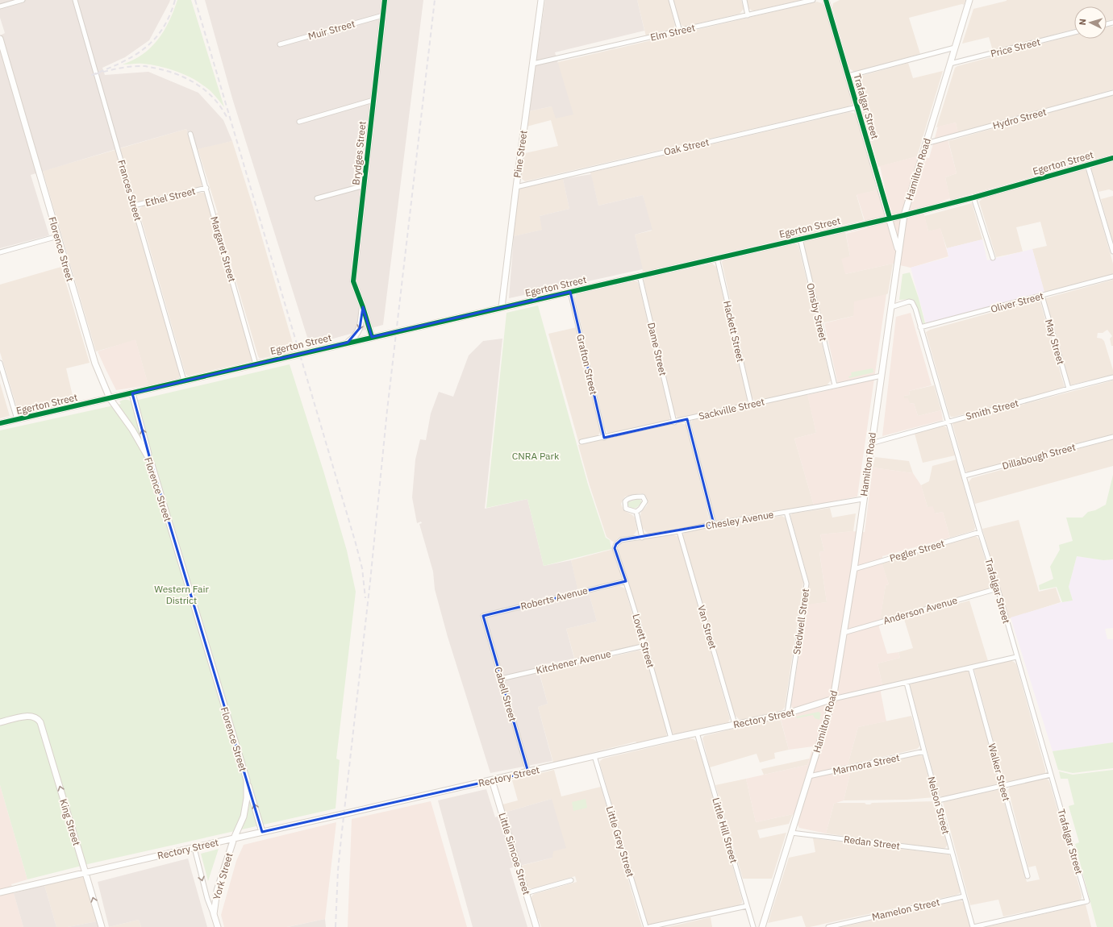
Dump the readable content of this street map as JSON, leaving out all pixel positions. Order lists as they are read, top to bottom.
{
  "streets": {
    "street": [
      "Muir Street",
      "Elm Street",
      "Price Street",
      "Trafalgar Street",
      "Hydro Street",
      "Oak Street",
      "Brydges Street",
      "Pine Street",
      "Egerton Street",
      "Hamilton Road",
      "Frances Street",
      "Ethel Street",
      "Florence Street",
      "Margaret Street",
      "Oliver Street",
      "Omsby Street",
      "Hackett Street",
      "May Street",
      "Dame Street",
      "Grafton Street",
      "Sackville Street",
      "Smith Street",
      "Dillabough Street",
      "Chesley Avenue",
      "Pegler Street",
      "Roberts Avenue",
      "Anderson Avenue",
      "Stedwell Street",
      "Van Street",
      "Lovett Street",
      "Kitchener Avenue",
      "Cabell Street",
      "Rectory Street",
      "Marmora Street",
      "Walker Street",
      "Nelson Street",
      "King Street",
      "Little Hill Street",
      "Little Grey Street",
      "Redan Street",
      "Little Simcoe Street",
      "York Street",
      "Mamelon Street"
    ]
  },
  "crossings": [
    ["Muir Street", "Brydges Street"],
    ["Elm Street", "Pine Street"],
    ["Price Street", "Hamilton Road"],
    ["Trafalgar Street", "Oak Street"],
    ["Trafalgar Street", "Egerton Street"],
    ["Trafalgar Street", "Hamilton Road"],
    ["Trafalgar Street", "Oliver Street"],
    ["Trafalgar Street", "Smith Street"],
    ["Trafalgar Street", "Dillabough Street"],
    ["Trafalgar Street", "Pegler Street"],
    ["Trafalgar Street", "Anderson Avenue"],
    ["Trafalgar Street", "Rectory Street"],
    ["Trafalgar Street", "Nelson Street"],
    ["Hydro Street", "Hamilton Road"],
    ["Oak Street", "Pine Street"],
    ["Brydges Street", "Egerton Street"],
    ["Pine Street", "Egerton Street"],
    ["Egerton Street", "Hamilton Road"],
    ["Egerton Street", "Frances Street"],
    ["Egerton Street", "Florence Street"],
    ["Egerton Street", "Margaret Street"],
    ["Egerton Street", "Omsby Street"],
    ["Egerton Street", "Hackett Street"],
    ["Egerton Street", "Dame Street"],
    ["Egerton Street", "Grafton Street"],
    ["Hamilton Road", "Sackville Street"],
    ["Hamilton Road", "Smith Street"],
    ["Hamilton Road", "Chesley Avenue"],
    ["Hamilton Road", "Pegler Street"],
    ["Hamilton Road", "Anderson Avenue"],
    ["Hamilton Road", "Rectory Street"],
    ["Hamilton Road", "Marmora Street"],
    ["Hamilton Road", "Redan Street"],
    ["Frances Street", "Ethel Street"],
    ["Ethel Street", "Margaret Street"],
    ["Florence Street", "Rectory Street"],
    ["Florence Street", "York Street"],
    ["Oliver Street", "May Street"],
    ["Omsby Street", "Sackville Street"],
    ["Hackett Street", "Sackville Street"],
    ["May Street", "Smith Street"],
    ["Dame Street", "Sackville Street"],
    ["Grafton Street", "Sackville Street"],
    ["Chesley Avenue", "Stedwell Street"],
    ["Chesley Avenue", "Van Street"],
    ["Chesley Avenue", "Lovett Street"],
    ["Roberts Avenue", "Lovett Street"],
    ["Roberts Avenue", "Cabell Street"],
    ["Stedwell Street", "Rectory Street"],
    ["Van Street", "Rectory Street"],
    ["Lovett Street", "Kitchener Avenue"],
    ["Lovett Street", "Rectory Street"],
    ["Kitchener Avenue", "Cabell Street"],
    ["Cabell Street", "Rectory Street"],
    ["Rectory Street", "Walker Street"],
    ["Rectory Street", "Nelson Street"],
    ["Rectory Street", "King Street"],
    ["Rectory Street", "Little Hill Street"],
    ["Rectory Street", "Little Grey Street"],
    ["Rectory Street", "Little Simcoe Street"],
    ["Rectory Street", "York Street"],
    ["Marmora Street", "Nelson Street"],
    ["Nelson Street", "Redan Street"],
    ["Nelson Street", "Mamelon Street"]
  ],
  "one_way": ["King Street", "York Street"],
  "parks": ["CNRA Park", "Western Fair District"],
  "north": "left"
}
